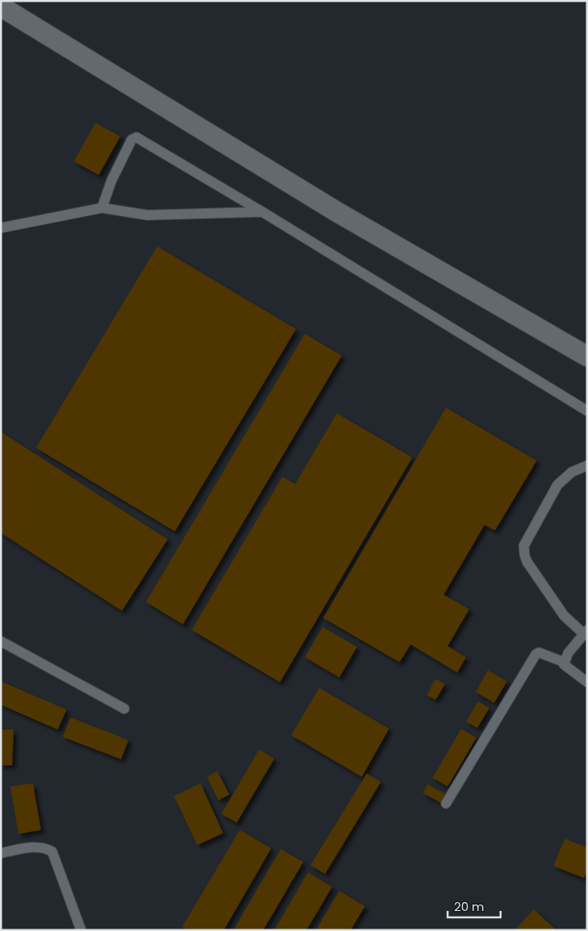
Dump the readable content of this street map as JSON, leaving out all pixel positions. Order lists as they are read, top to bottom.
{
  "scale_bar": "20 m"
}
